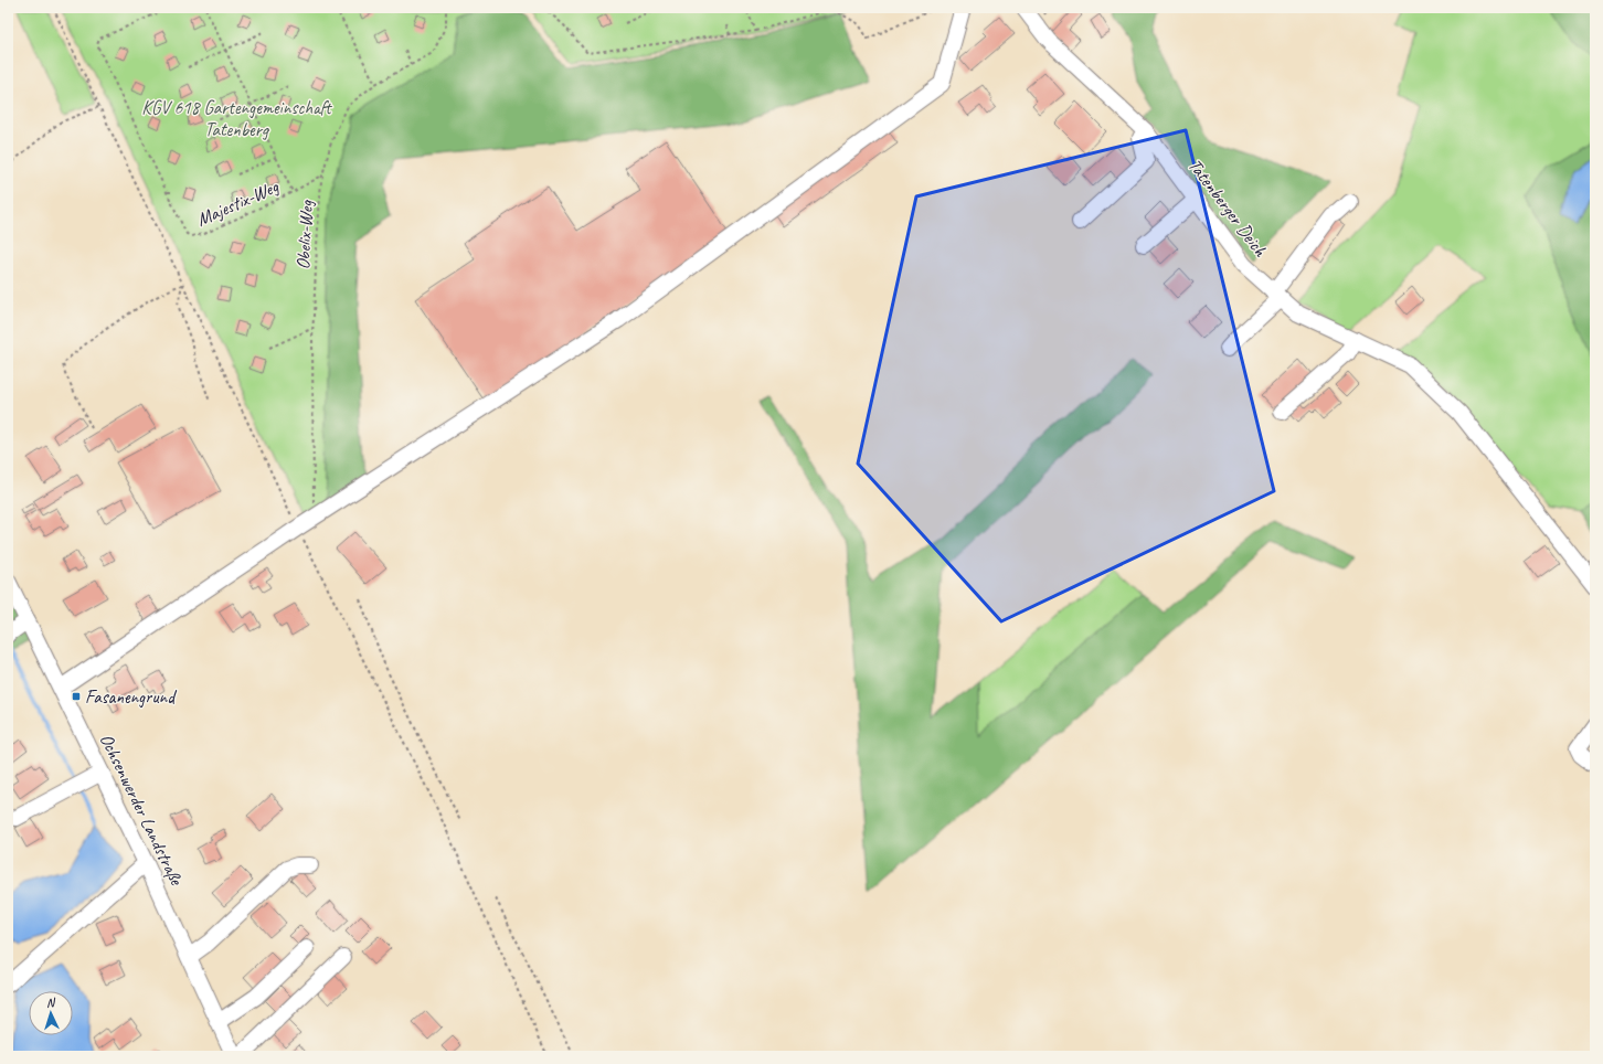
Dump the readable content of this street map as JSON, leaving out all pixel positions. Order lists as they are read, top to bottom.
{
  "streets": {
    "street": ["Tatenberger Deich", "Ochsenwerder Landstraße"],
    "path": ["Majestix-Weg", "Obelix-Weg"]
  },
  "crossings": [
    ["Majestix-Weg", "Obelix-Weg"]
  ],
  "parks": ["KGV 618 Gartengemeinschaft Tatenberg"],
  "places": {
    "transit": ["Fasanengrund"]
  },
  "north": "top"
}
